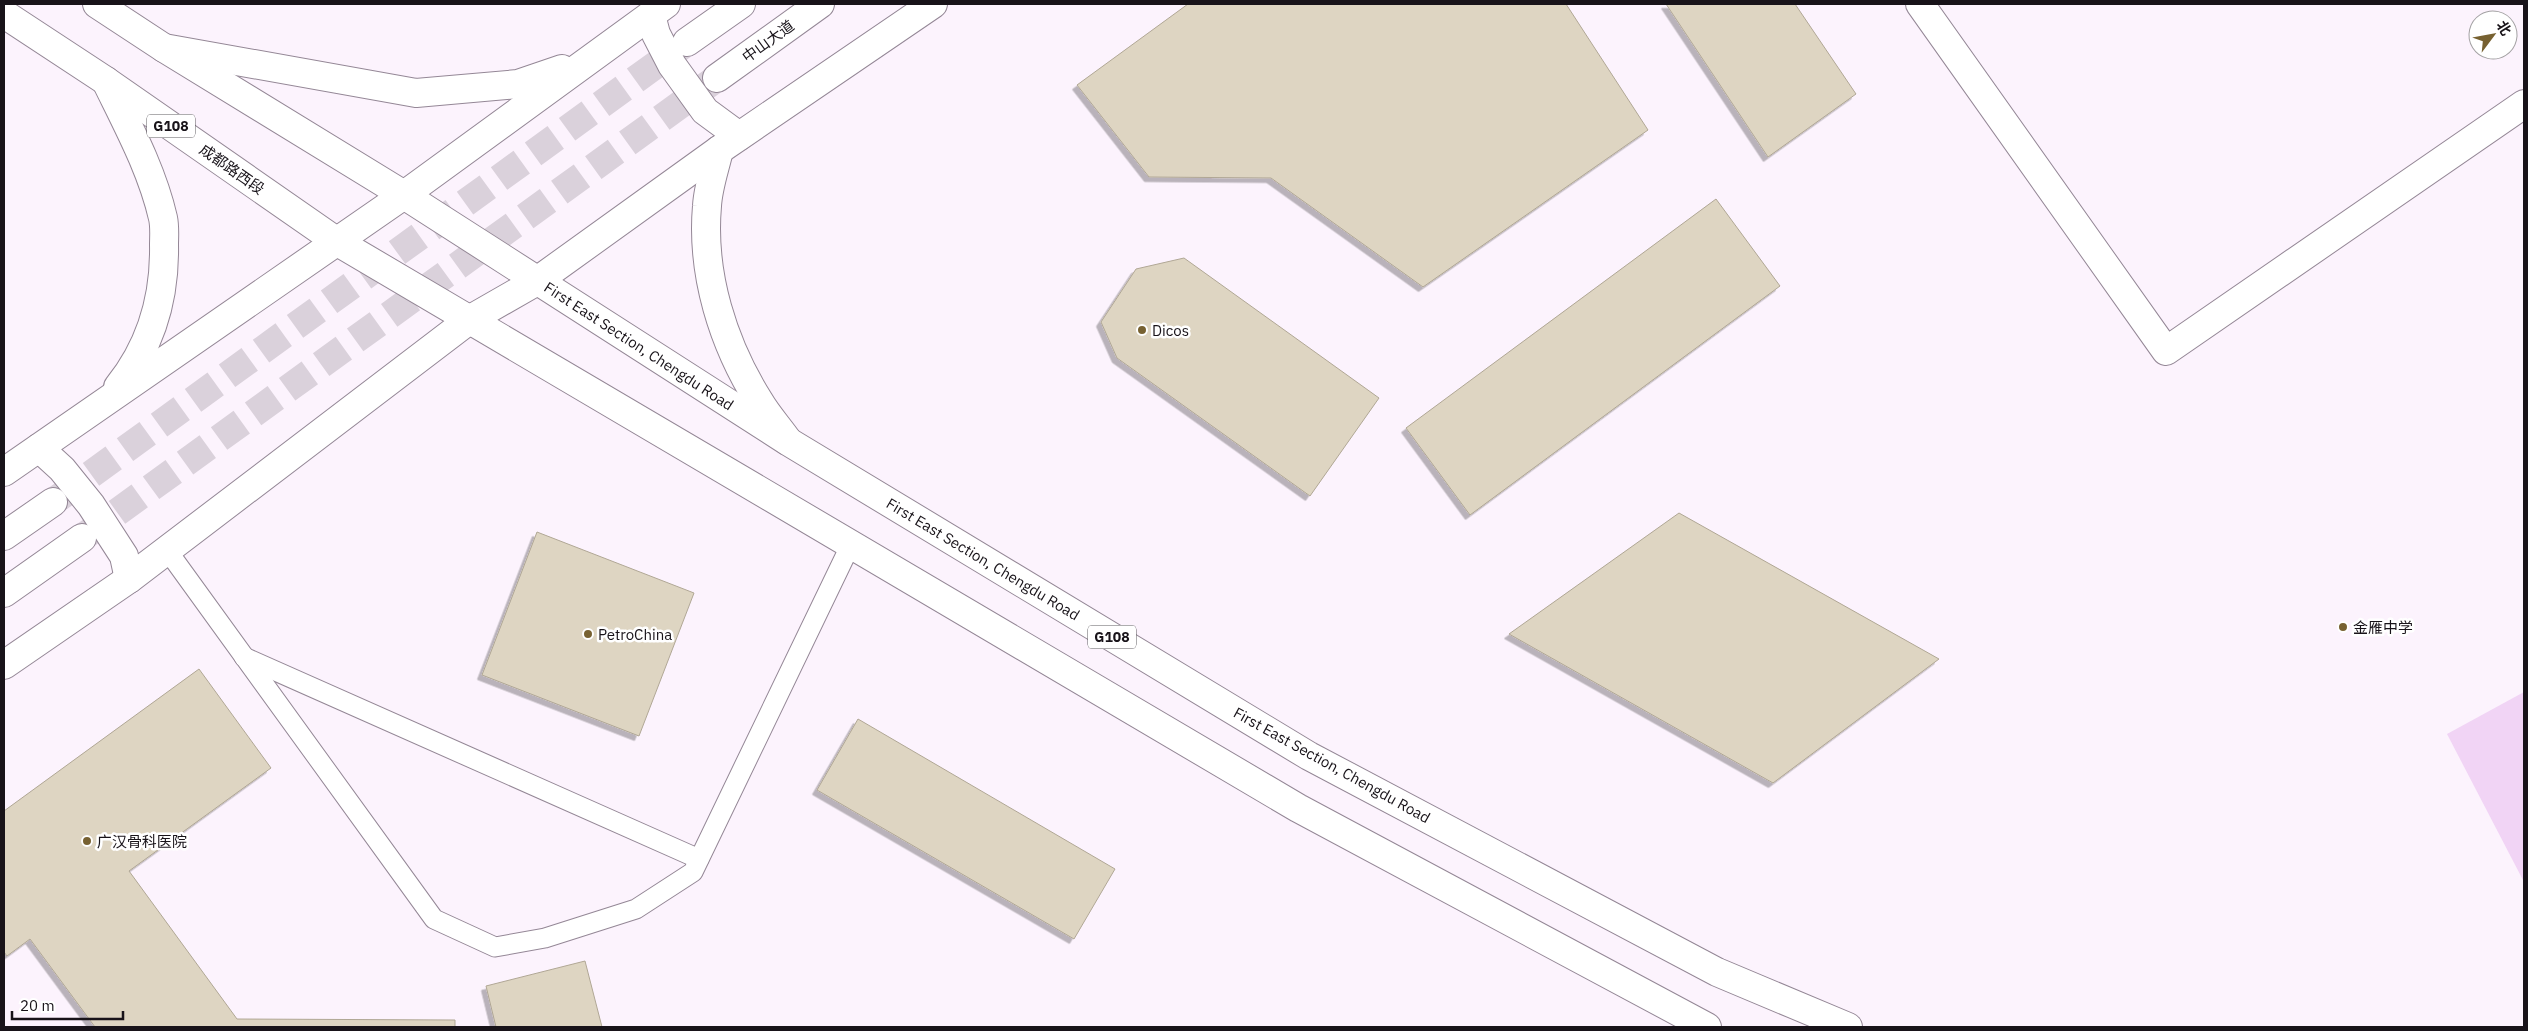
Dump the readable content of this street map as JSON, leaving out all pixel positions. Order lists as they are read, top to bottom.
{
  "streets": {
    "main road": [
      "中山大道",
      "G108",
      "成都路西段",
      "First East Section, Chengdu Road"
    ]
  },
  "crossings": [
    ["G108", "成都路西段"],
    ["G108", "First East Section, Chengdu Road"]
  ],
  "places": [
    "Dicos",
    "金雁中学",
    "PetroChina",
    "广汉骨科医院"
  ],
  "scale_bar": "20 m",
  "north": "top right"
}
